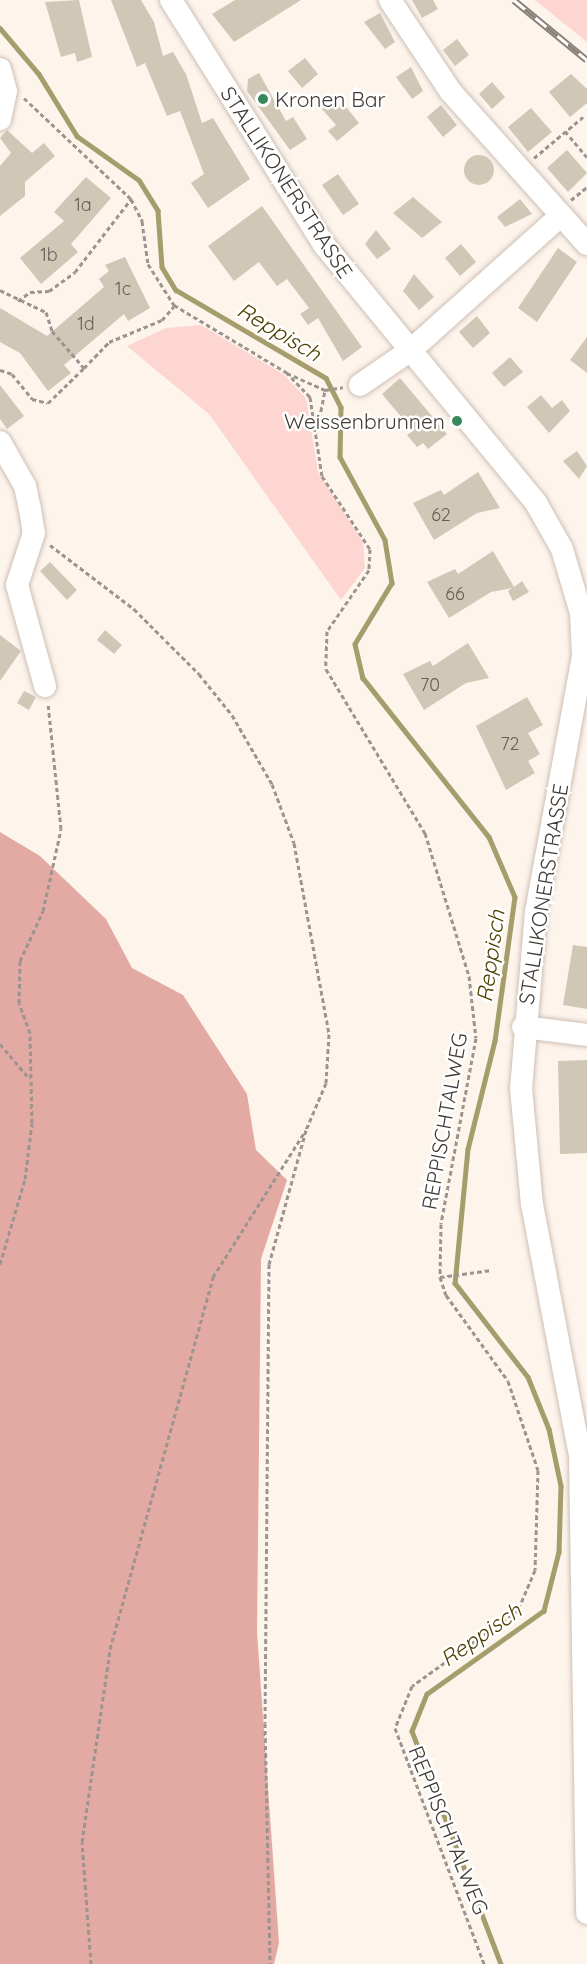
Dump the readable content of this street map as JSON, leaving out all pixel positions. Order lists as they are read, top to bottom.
{
  "streets": {
    "street": ["STALLIKONERSTRASSE"],
    "path": ["REPPISCHTALWEG"]
  },
  "water": ["Reppisch"],
  "places": ["Kronen Bar", "Weissenbrunnen"],
  "house_numbers": [
    "1a",
    "1b",
    "1c",
    "1d",
    "62",
    "66",
    "70",
    "72"
  ]
}
